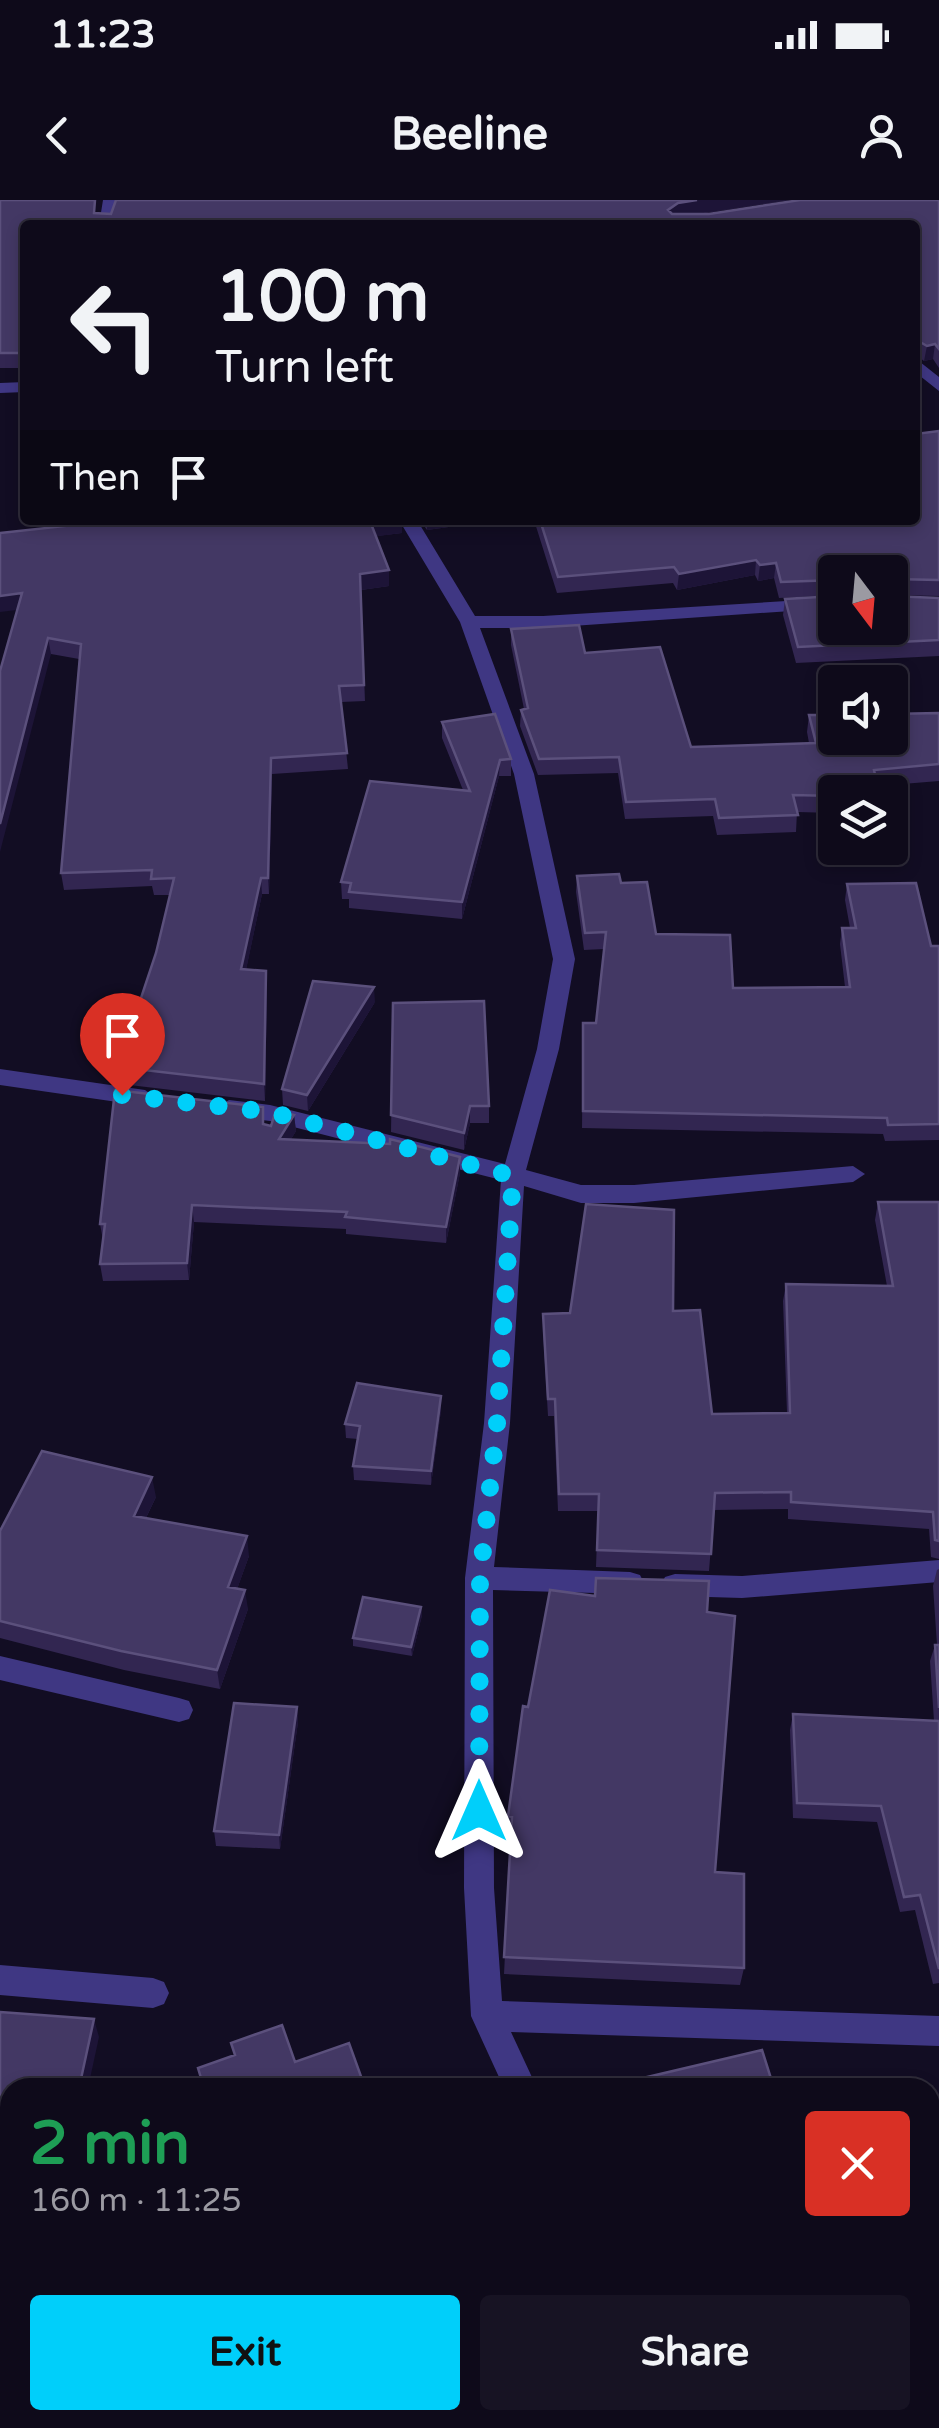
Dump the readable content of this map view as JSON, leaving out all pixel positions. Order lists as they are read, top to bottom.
{
  "north": "bottom",
  "page": {
    "status": "11:23",
    "header": "Beeline",
    "turn": ["100 m", "Turn left"],
    "then": "Then",
    "heading": ["2 min", "160 m · 11:25"],
    "buttons": ["Exit", "Share"]
  }
}
